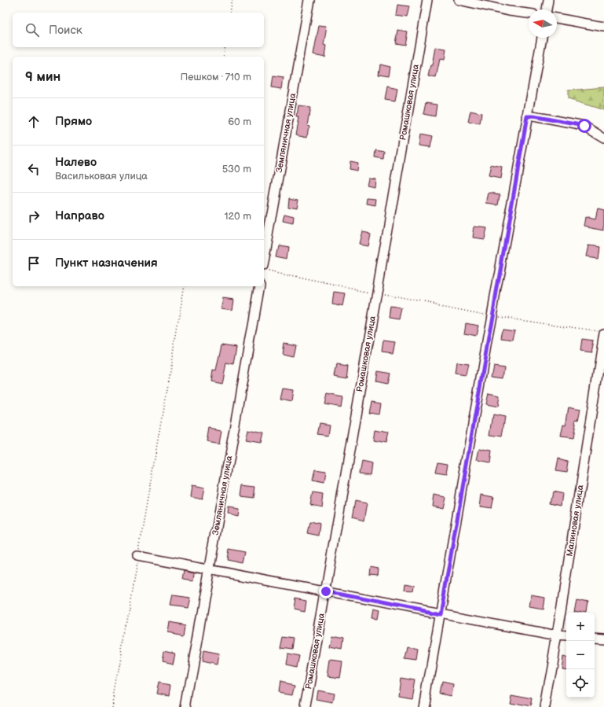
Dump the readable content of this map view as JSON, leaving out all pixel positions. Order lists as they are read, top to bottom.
{
  "streets": {
    "street": ["Ромашковая улица", "Земляничная улица", "Малиновая улица"]
  },
  "north": "left",
  "page": {
    "search": "Поиск",
    "heading": ["9 мин", "Пешком · 710 m"],
    "list": [
      ["Прямо", "60 m"],
      ["Налево", "Васильковая улица", "530 m"],
      ["Направо", "120 m"],
      "Пункт назначения"
    ],
    "map_buttons": ["+", "−"]
  }
}
